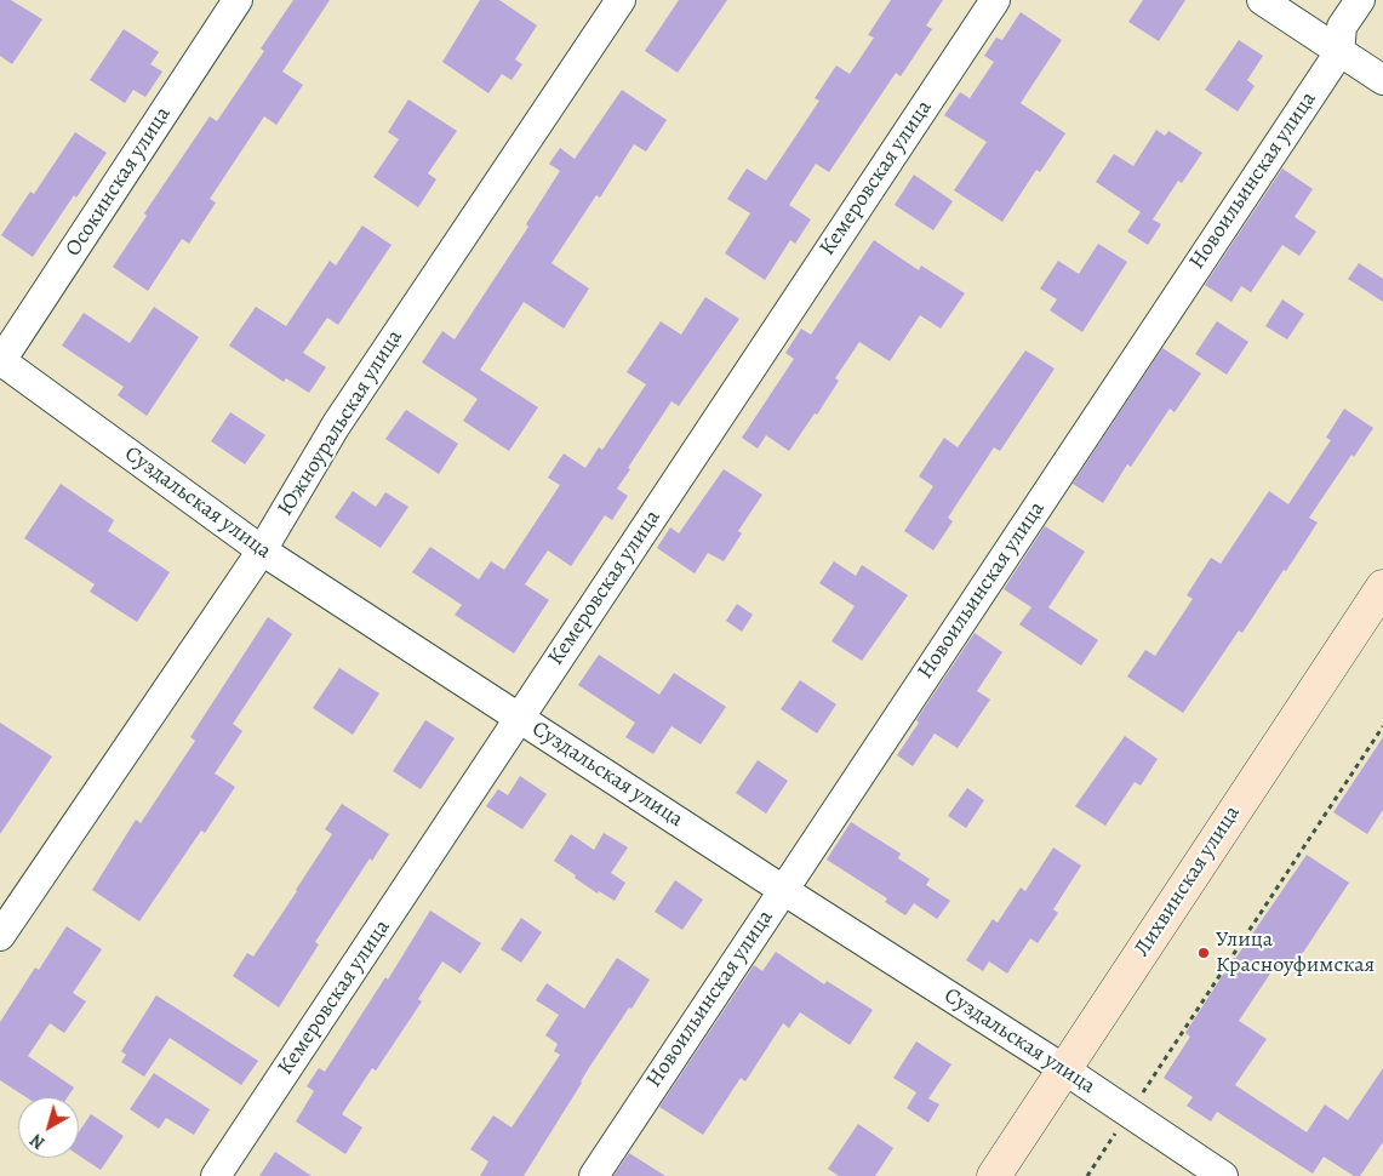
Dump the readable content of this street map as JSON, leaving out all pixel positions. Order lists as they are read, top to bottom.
{
  "streets": {
    "main road": ["Лихвинская улица"],
    "street": [
      "Кемеровская улица",
      "Новоильинская улица",
      "Осокинская улица",
      "Южноуральская улица",
      "Суздальская улица"
    ]
  },
  "crossings": [
    ["Кемеровская улица", "Суздальская улица"],
    ["Новоильинская улица", "Суздальская улица"],
    ["Осокинская улица", "Суздальская улица"],
    ["Южноуральская улица", "Суздальская улица"],
    ["Суздальская улица", "Лихвинская улица"]
  ],
  "places": ["Улица Красноуфимская"],
  "north": "bottom left"
}
